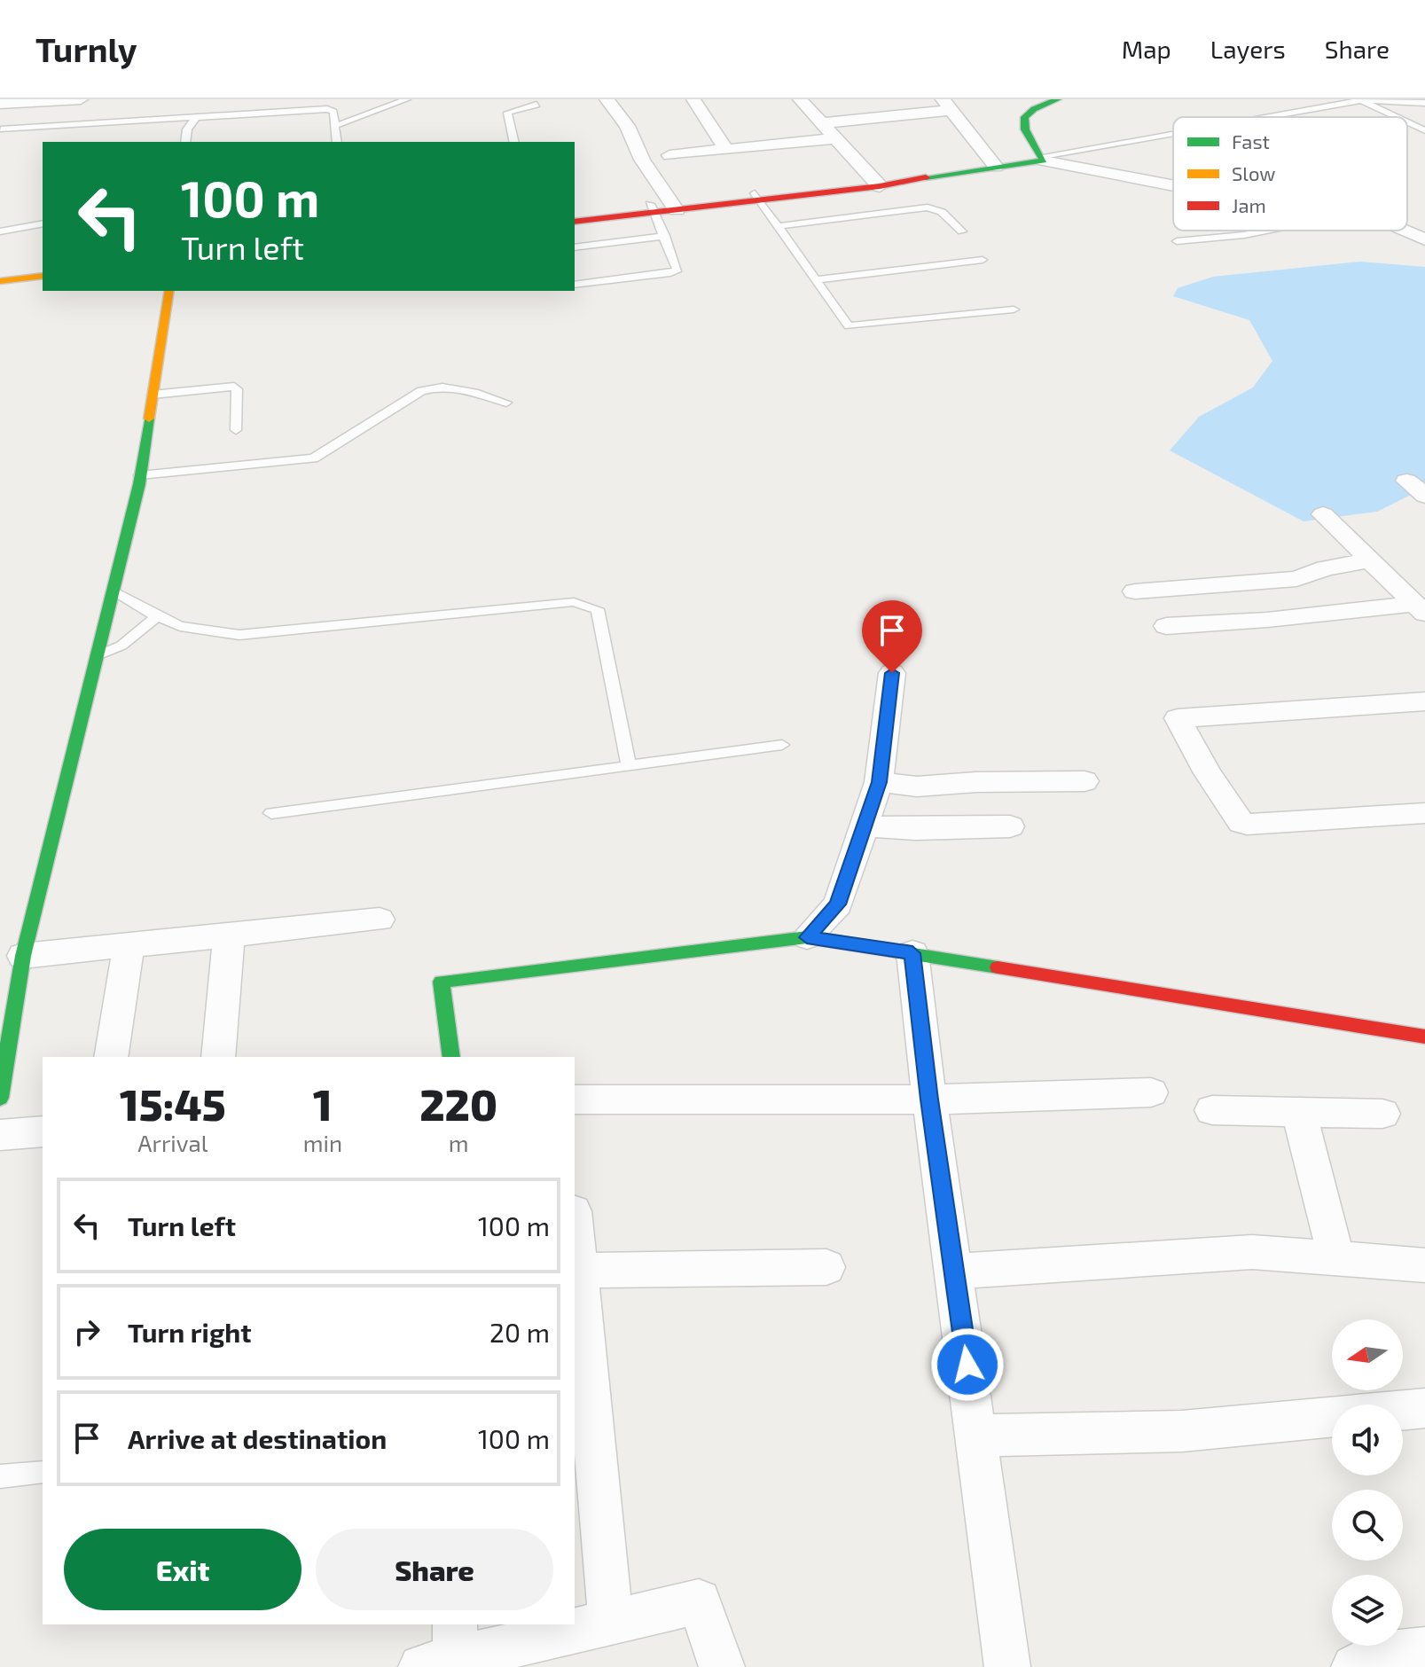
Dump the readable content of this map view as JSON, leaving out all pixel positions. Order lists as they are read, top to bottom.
{
  "legend": ["Fast", "Slow", "Jam"],
  "north": "left",
  "page": {
    "header": "Turnly",
    "nav": ["Map", "Layers", "Share"],
    "turn": ["100 m", "Turn left"],
    "eta": [
      "15:45",
      "Arrival",
      "1",
      "min",
      "220",
      "m"
    ],
    "list": [
      {
        "name": "Turn left",
        "value": "100 m"
      },
      {
        "name": "Turn right",
        "value": "20 m"
      },
      {
        "name": "Arrive at destination",
        "value": "100 m"
      }
    ],
    "buttons": ["Exit", "Share"]
  }
}
